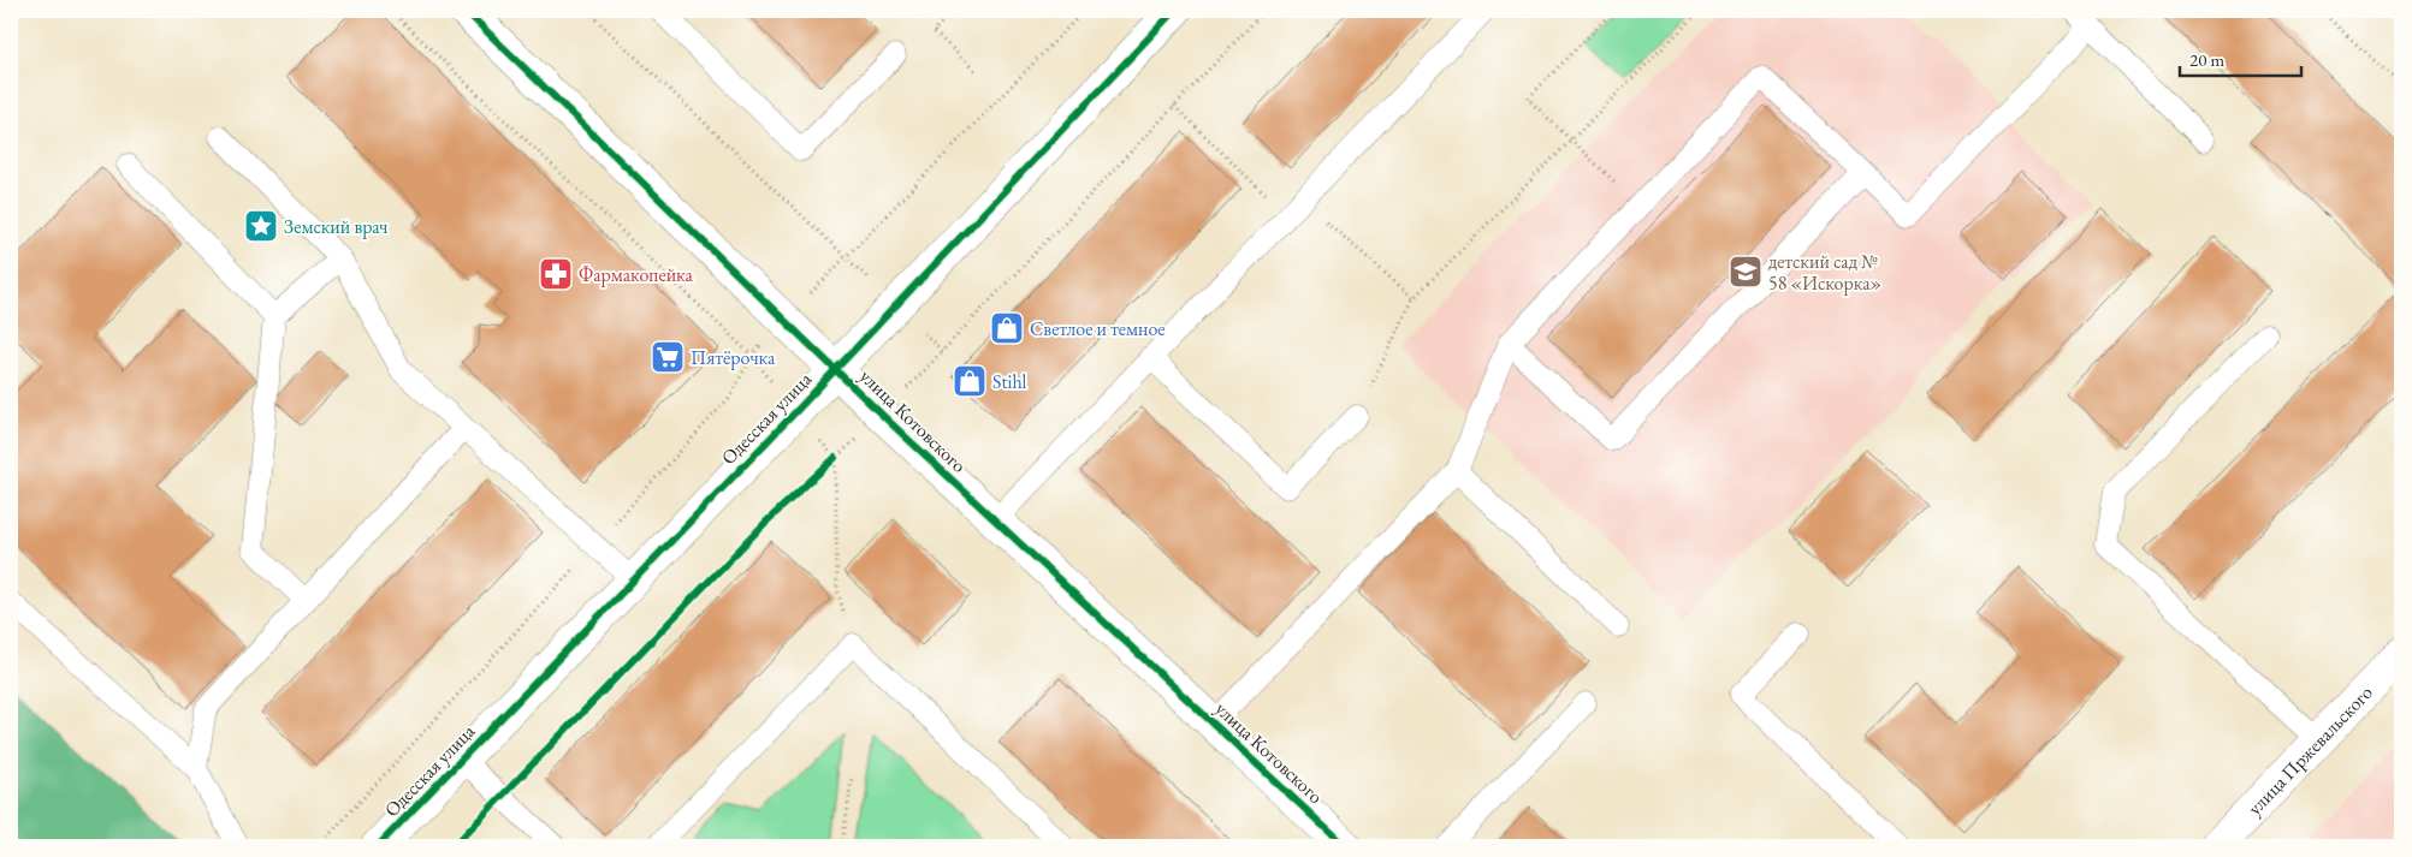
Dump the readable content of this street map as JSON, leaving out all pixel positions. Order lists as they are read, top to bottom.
{
  "streets": {
    "street": ["Одесская улица", "улица Котовского", "улица Пржевальского"]
  },
  "crossings": [
    ["Одесская улица", "улица Котовского"]
  ],
  "places": {
    "place": ["Земский врач"],
    "school or university": ["детский сад № 58 «Искорка»"],
    "pharmacy": ["Фармакопейка"],
    "shop": ["Светлое и темное", "Stihl"],
    "supermarket": ["Пятёрочка"]
  },
  "scale_bar": "20 m"
}
